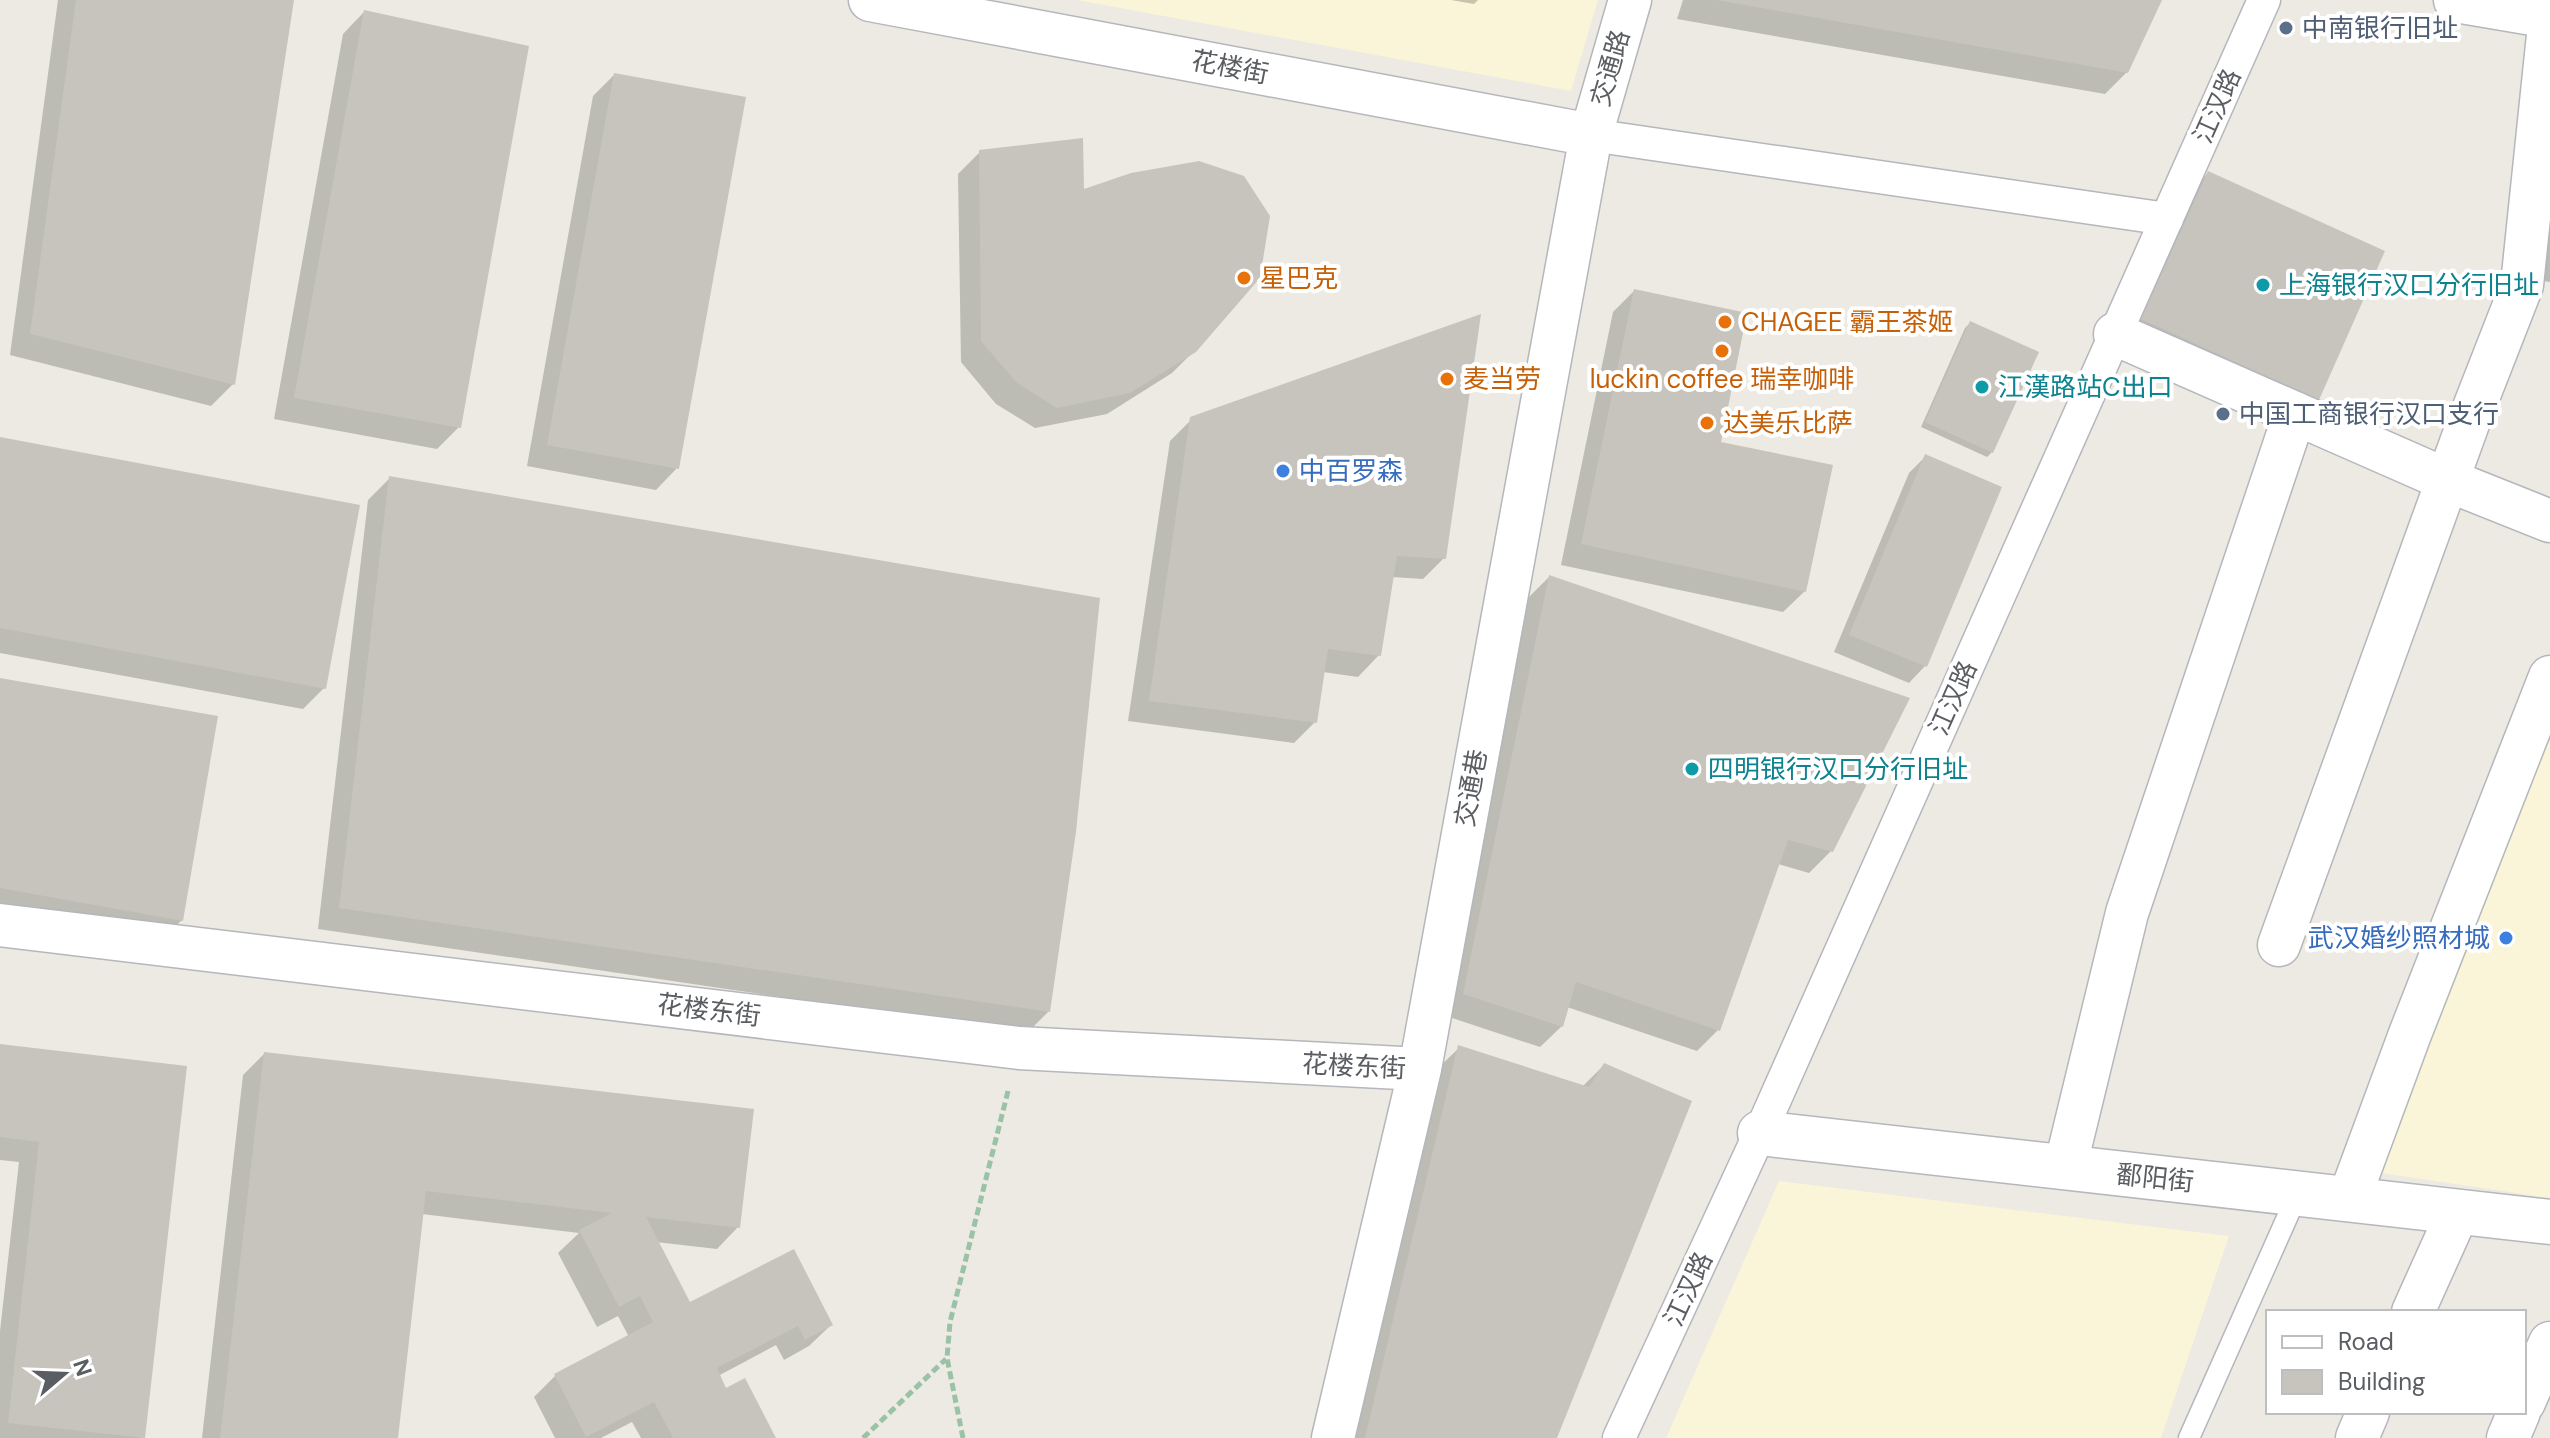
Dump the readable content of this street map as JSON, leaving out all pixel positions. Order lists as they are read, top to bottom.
{
  "streets": {
    "street": [
      "花楼街",
      "交通路",
      "江汉路",
      "交通巷",
      "花楼东街",
      "鄱阳街"
    ]
  },
  "crossings": [
    ["花楼街", "交通路"],
    ["花楼街", "交通巷"],
    ["交通路", "交通巷"],
    ["江汉路", "鄱阳街"],
    ["交通巷", "花楼东街"]
  ],
  "places": [
    "中南银行旧址",
    "星巴克",
    "上海银行汉口分行旧址",
    "CHAGEE 霸王茶姬",
    "luckin coffee 瑞幸咖啡",
    "麦当劳",
    "江漢路站C出口",
    "中国工商银行汉口支行",
    "达美乐比萨",
    "中百罗森",
    "四明银行汉口分行旧址",
    "武汉婚纱照材城"
  ],
  "legend": ["Road", "Building"],
  "north": "right"
}
